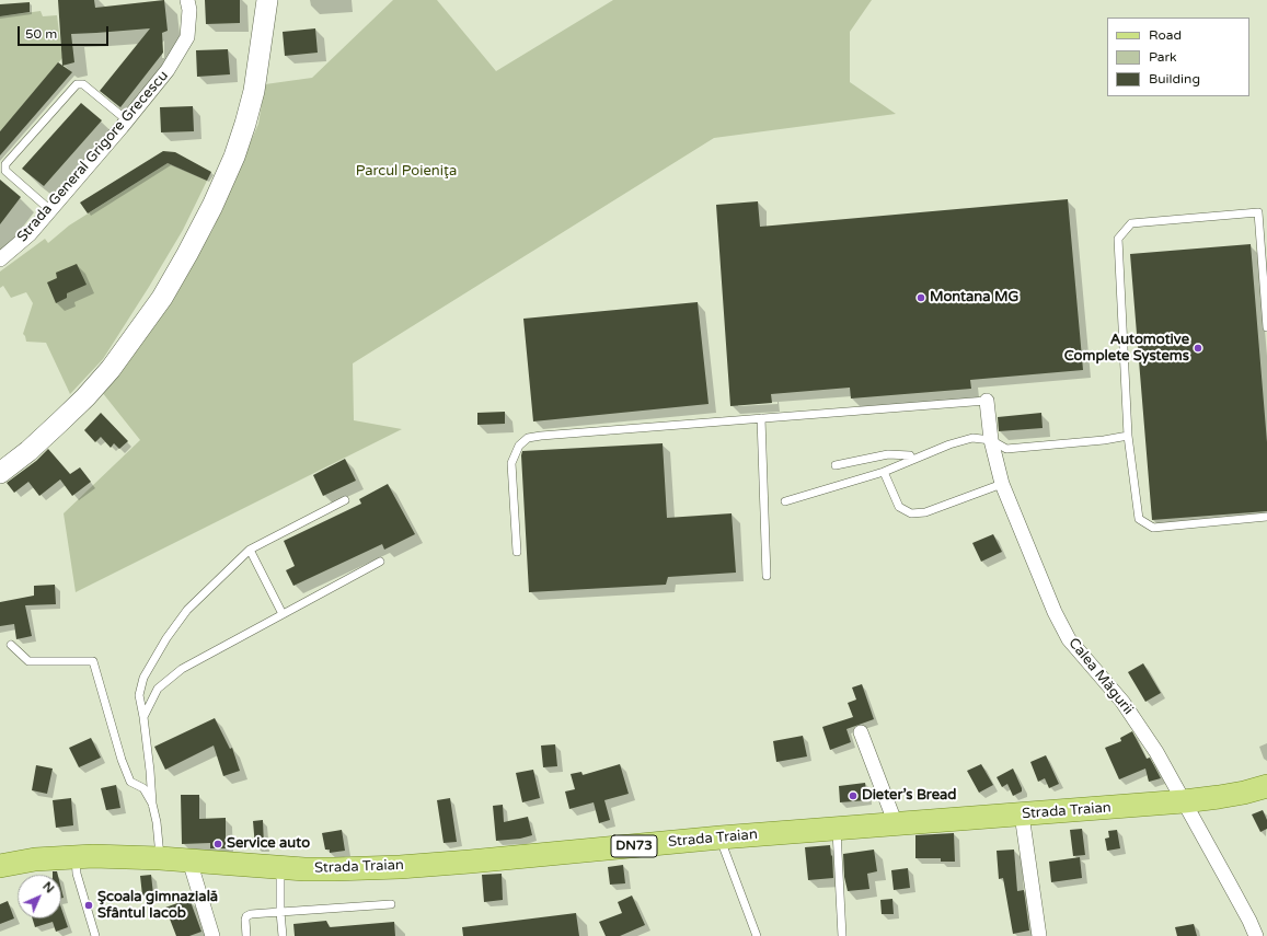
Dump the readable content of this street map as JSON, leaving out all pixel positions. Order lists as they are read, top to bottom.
{
  "streets": {
    "main road": ["Strada Traian", "DN73"],
    "street": ["Strada General Grigore Grecescu", "Calea Măgurii"]
  },
  "crossings": [
    ["Calea Măgurii", "Strada Traian"]
  ],
  "parks": ["Parcul Poieniţa"],
  "places": [
    "Montana MG",
    "Automotive Complete Systems",
    "Dieter’s Bread",
    "Service auto",
    "Şcoala gimnazială Sfântul Iacob"
  ],
  "legend": ["Road", "Park", "Building"],
  "scale_bar": "50 m",
  "north": "top right"
}
